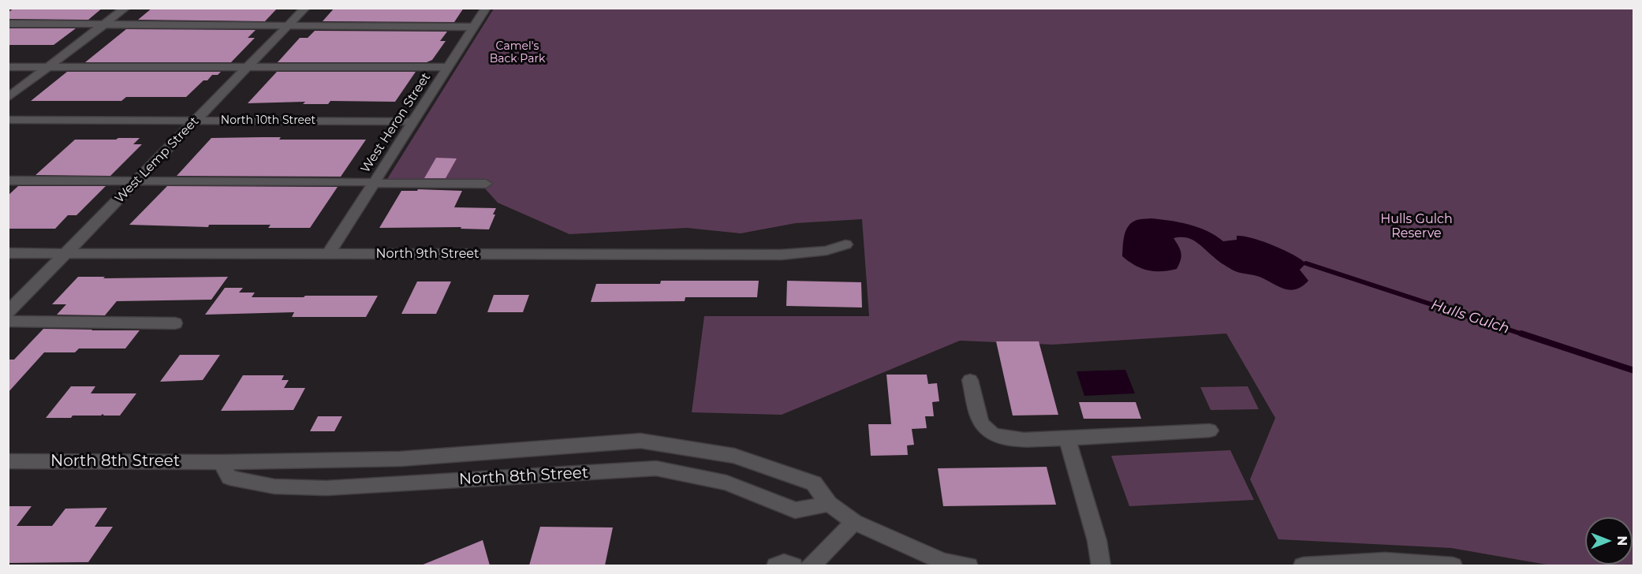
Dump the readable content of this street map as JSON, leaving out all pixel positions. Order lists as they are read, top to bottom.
{
  "streets": {
    "street": [
      "North 10th Street",
      "West Heron Street",
      "West Lemp Street",
      "North 9th Street",
      "North 8th Street"
    ]
  },
  "crossings": [
    ["North 10th Street", "West Heron Street"],
    ["North 10th Street", "West Lemp Street"],
    ["West Heron Street", "North 9th Street"],
    ["West Lemp Street", "North 9th Street"]
  ],
  "water": ["Hulls Gulch"],
  "parks": ["Camel's Back Park", "Hulls Gulch Reserve"],
  "north": "right"
}
